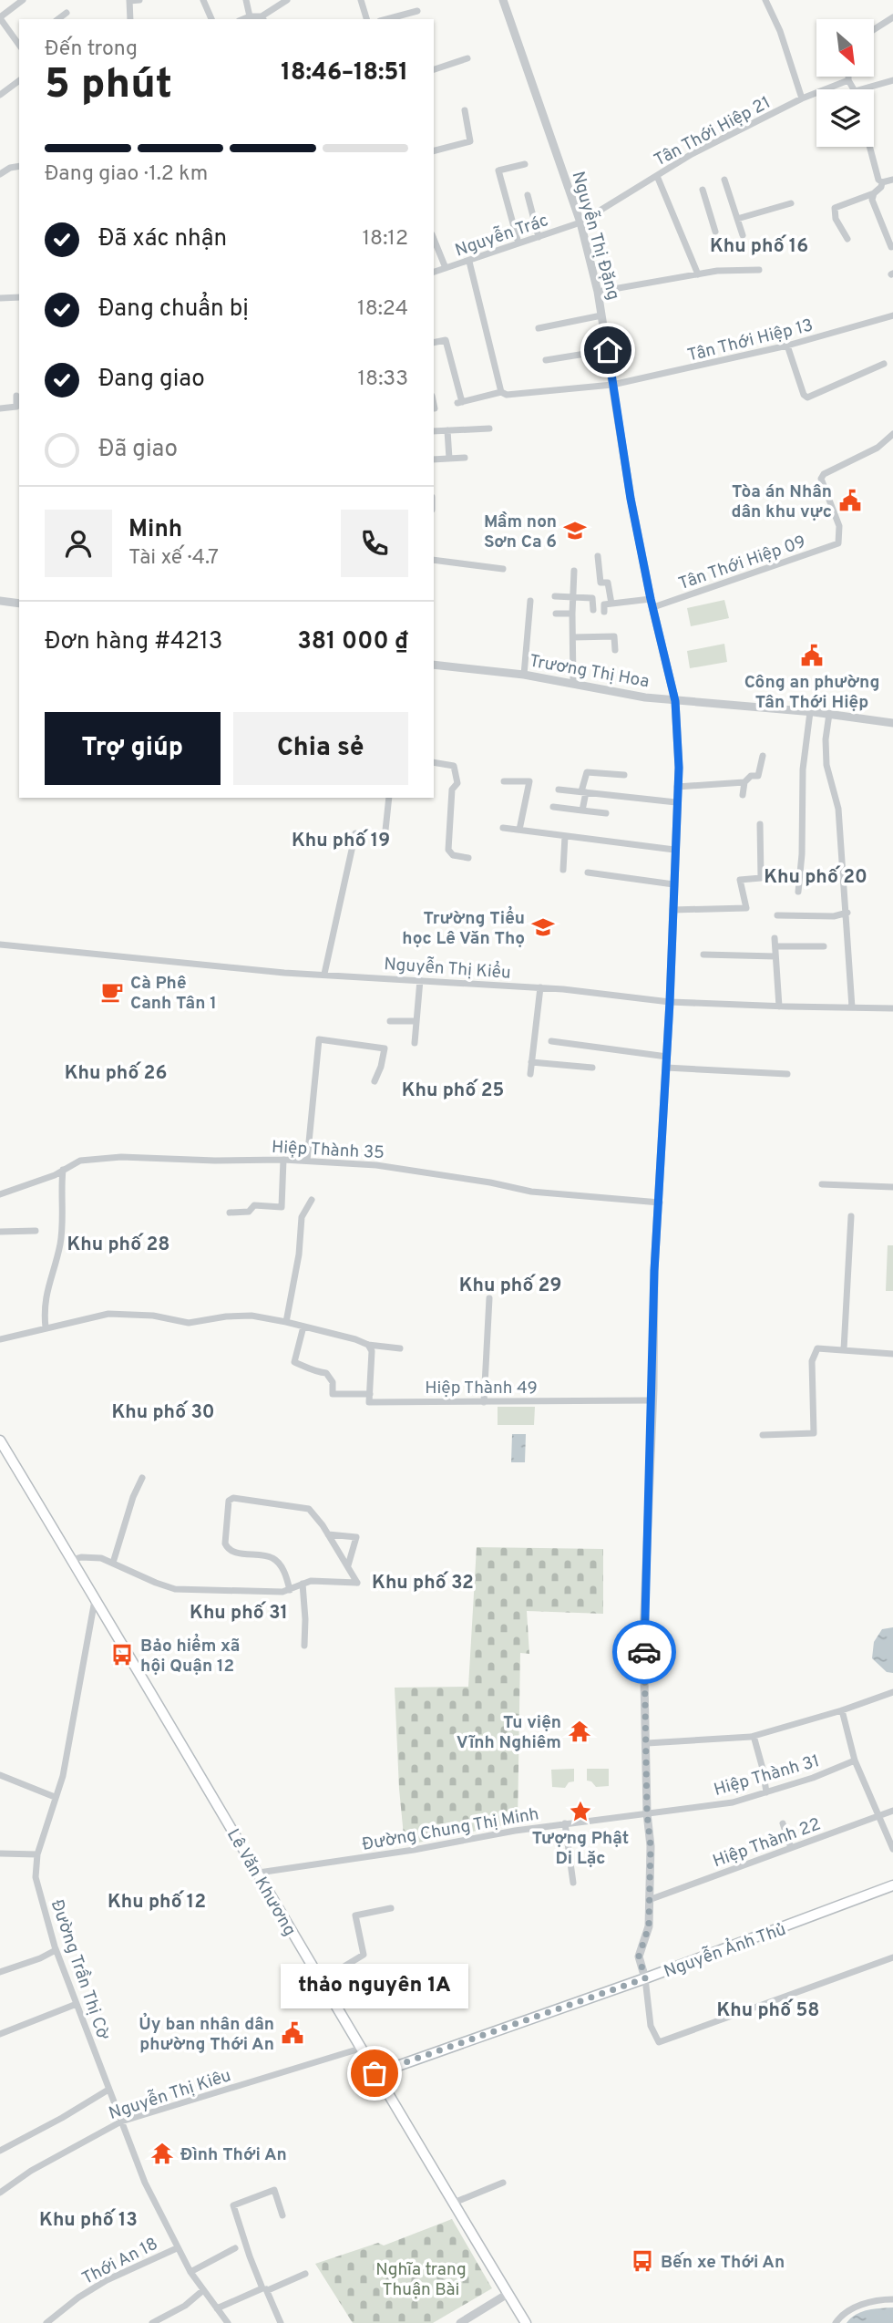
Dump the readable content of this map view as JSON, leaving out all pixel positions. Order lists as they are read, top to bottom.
{
  "streets": {
    "main road": ["Lê Văn Khương", "Nguyễn Ảnh Thủ"],
    "street": [
      "Tân Thới Hiệp 21",
      "Nguyễn Trác",
      "Nguyễn Thị Đặng",
      "Tân Thới Hiệp 13",
      "Tân Thới Hiệp 09",
      "Trương Thị Hoa",
      "Nguyễn Thị Kiểu",
      "Hiệp Thành 35",
      "Hiệp Thành 49",
      "Hiệp Thành 31",
      "Đường Chung Thị Minh",
      "Hiệp Thành 22",
      "Đường Trần Thị Cờ",
      "Nguyễn Thị Kiêu",
      "Thới An 18"
    ]
  },
  "crossings": [
    ["Tân Thới Hiệp 21", "Nguyễn Trác"],
    ["Tân Thới Hiệp 21", "Nguyễn Thị Đặng"],
    ["Nguyễn Trác", "Nguyễn Thị Đặng"],
    ["Nguyễn Thị Đặng", "Tân Thới Hiệp 13"],
    ["Nguyễn Thị Đặng", "Tân Thới Hiệp 09"],
    ["Nguyễn Thị Đặng", "Trương Thị Hoa"],
    ["Nguyễn Thị Đặng", "Nguyễn Thị Kiểu"],
    ["Hiệp Thành 31", "Đường Chung Thị Minh"],
    ["Đường Chung Thị Minh", "Lê Văn Khương"],
    ["Lê Văn Khương", "Nguyễn Ảnh Thủ"],
    ["Lê Văn Khương", "Đường Trần Thị Cờ"],
    ["Lê Văn Khương", "Nguyễn Thị Kiêu"],
    ["Đường Trần Thị Cờ", "Nguyễn Thị Kiêu"],
    ["Đường Trần Thị Cờ", "Thới An 18"]
  ],
  "districts": [
    "Khu phố 16",
    "Khu phố 19",
    "Khu phố 20",
    "Khu phố 26",
    "Khu phố 25",
    "Khu phố 28",
    "Khu phố 29",
    "Khu phố 30",
    "Khu phố 32",
    "Khu phố 31",
    "Khu phố 12",
    "Khu phố 58",
    "Khu phố 13"
  ],
  "parks": ["Nghĩa trang Thuận Bài"],
  "places": {
    "public building": ["Tòa án Nhân dân khu vực", "Công an phường Tân Thới Hiệp", "Ủy ban nhân dân phường Thới An"],
    "school or university": ["Mầm non Sơn Ca 6", "Trường Tiểu học Lê Văn Thọ"],
    "cafe": ["Cà Phê Canh Tân 1"],
    "bus stop": ["Bảo hiểm xã hội Quận 12", "Bến xe Thới An"],
    "temple": ["Tu viện Vĩnh Nghiêm", "Đình Thới An"],
    "place": ["Tượng Phật Di Lặc"],
    "other": ["thảo nguyên 1A"]
  },
  "north": "bottom right",
  "page": {
    "heading": ["5 phút", "Đến trong", "18:46–18:51"],
    "panel": [
      "Minh",
      "Tài xế · 4.7",
      "Đơn hàng #4213",
      "381 000 ₫"
    ],
    "bar": "Đang giao · 1.2 km",
    "list": [
      ["Đã xác nhận", "18:12"],
      ["Đang chuẩn bị", "18:24"],
      ["Đang giao", "18:33"],
      "Đã giao"
    ],
    "buttons": ["Trợ giúp", "Chia sẻ"],
    "bubble": "thảo nguyên 1A"
  }
}
